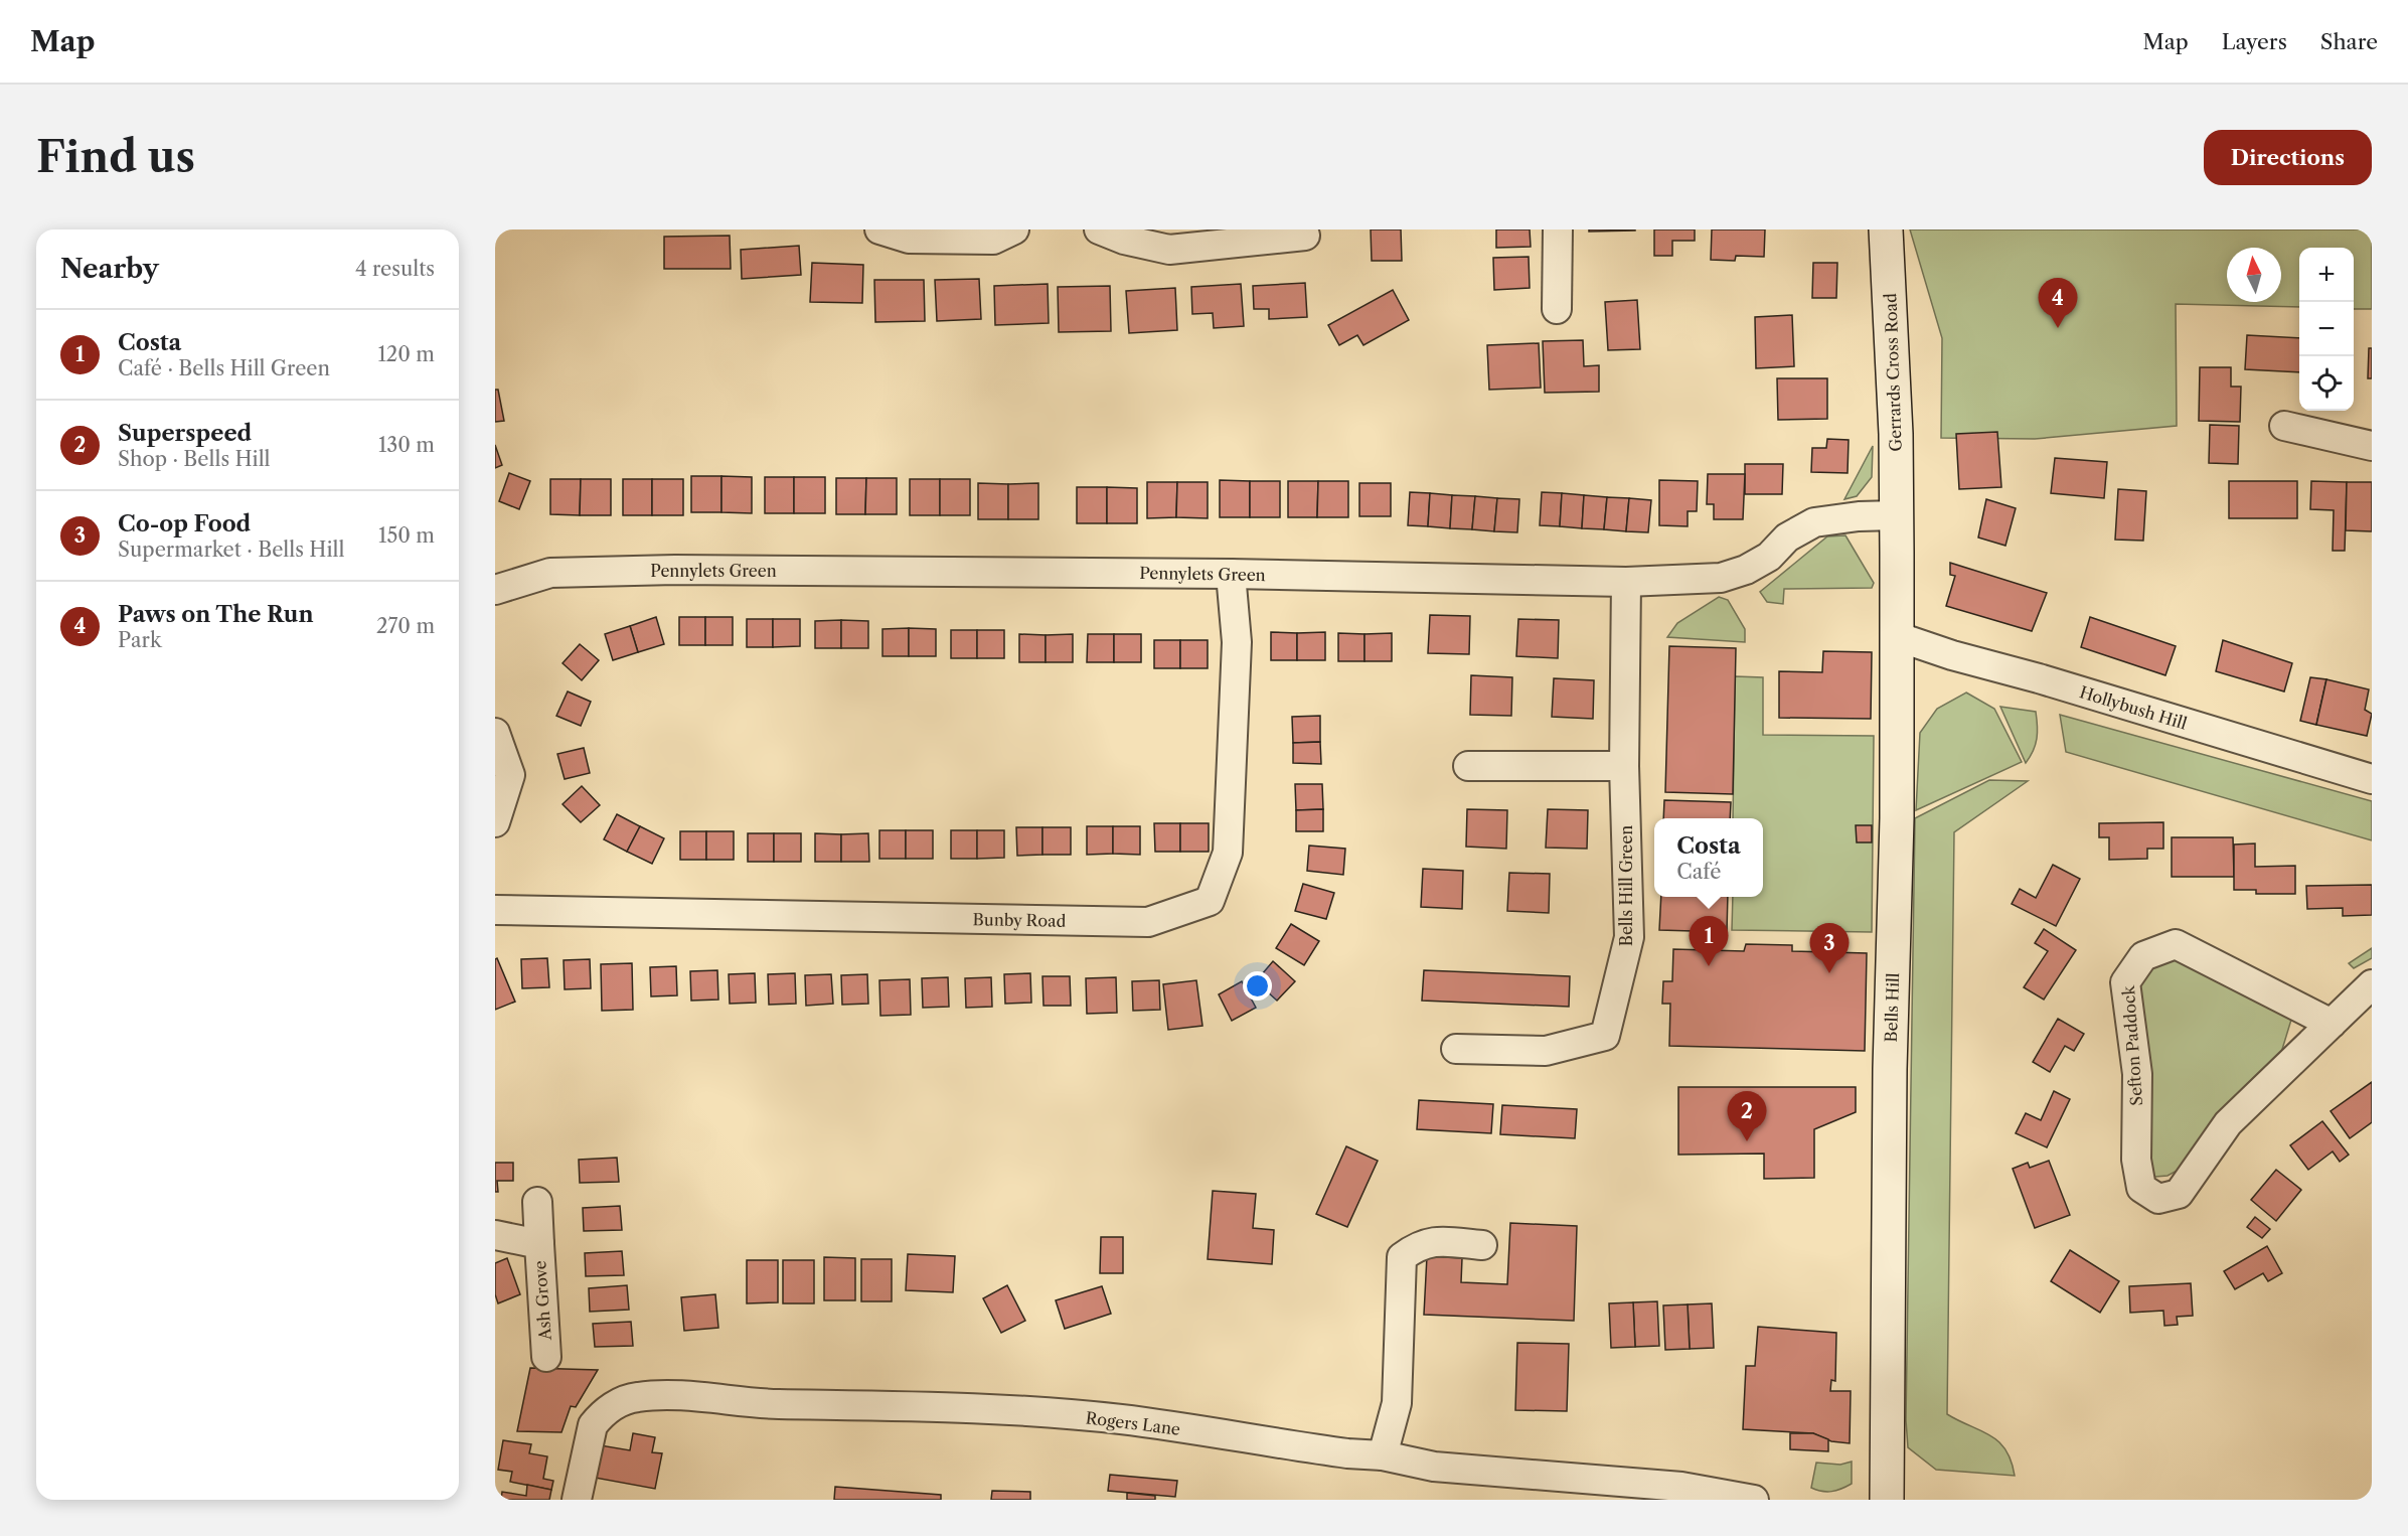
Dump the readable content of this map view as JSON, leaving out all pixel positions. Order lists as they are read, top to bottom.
{
  "streets": {
    "main road": ["Gerrards Cross Road", "Bells Hill"],
    "street": [
      "Pennylets Green",
      "Hollybush Hill",
      "Bells Hill Green",
      "Bunby Road",
      "Sefton Paddock",
      "Ash Grove",
      "Rogers Lane"
    ]
  },
  "crossings": [
    ["Gerrards Cross Road", "Pennylets Green"],
    ["Gerrards Cross Road", "Bells Hill"],
    ["Pennylets Green", "Bells Hill Green"],
    ["Pennylets Green", "Bunby Road"],
    ["Pennylets Green", "Bells Hill"],
    ["Hollybush Hill", "Bells Hill"]
  ],
  "north": "top",
  "page": {
    "header": "Map",
    "nav": ["Map", "Layers", "Share"],
    "buttons": "Directions",
    "title": "Find us",
    "heading": ["Nearby", "4 results"],
    "map_buttons": ["+", "−"],
    "pins": [
      "4",
      "1",
      "3",
      "2"
    ],
    "list": [
      {
        "mark": "1",
        "name": "Costa",
        "note": "Café · Bells Hill Green",
        "value": "120 m"
      },
      {
        "mark": "2",
        "name": "Superspeed",
        "note": "Shop · Bells Hill",
        "value": "130 m"
      },
      {
        "mark": "3",
        "name": "Co-op Food",
        "note": "Supermarket · Bells Hill",
        "value": "150 m"
      },
      {
        "mark": "4",
        "name": "Paws on The Run",
        "note": "Park",
        "value": "270 m"
      }
    ],
    "popup": ["Costa", "Café"]
  }
}
